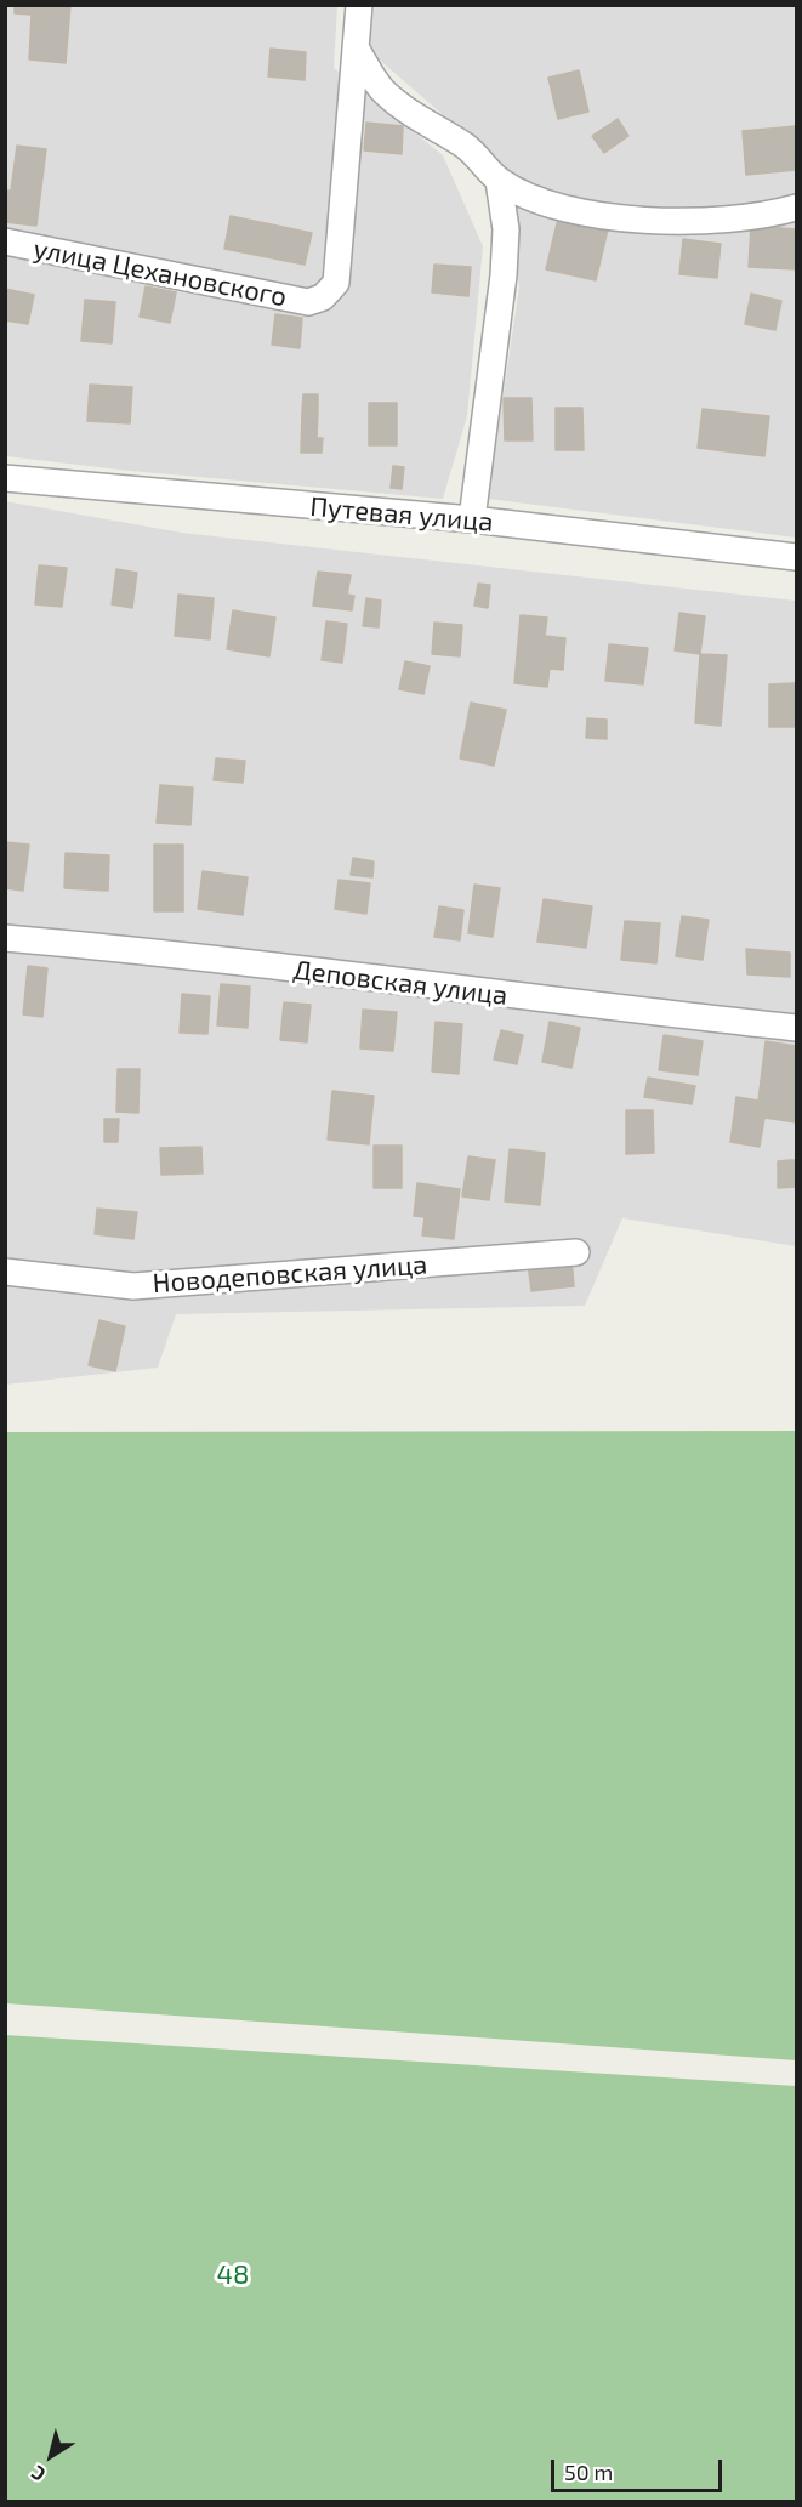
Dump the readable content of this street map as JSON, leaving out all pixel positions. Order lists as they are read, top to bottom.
{
  "streets": {
    "street": [
      "улица Цехановского",
      "Путевая улица",
      "Деповская улица",
      "Новодеповская улица"
    ]
  },
  "parks": ["48"],
  "scale_bar": "50 m",
  "north": "bottom left"
}
